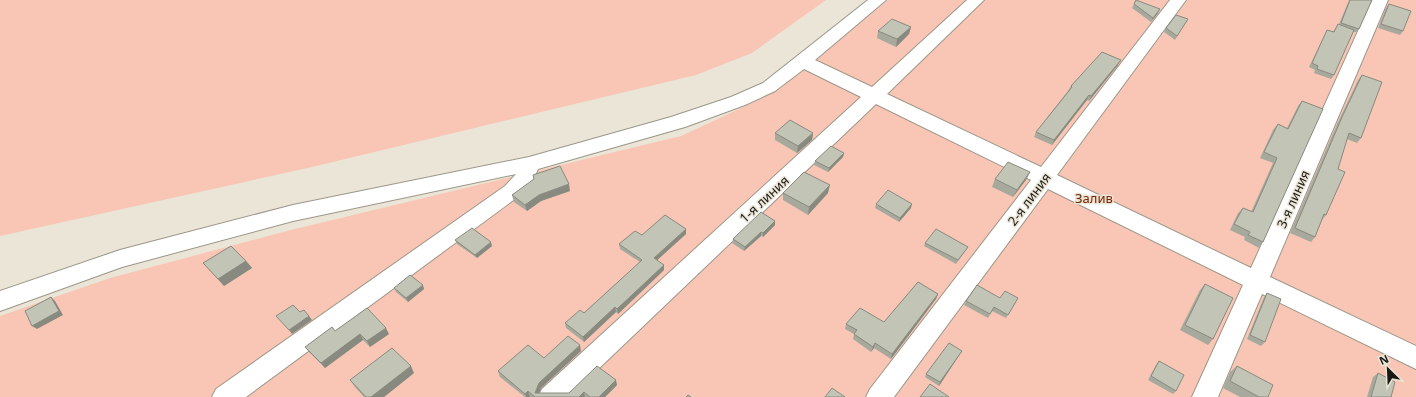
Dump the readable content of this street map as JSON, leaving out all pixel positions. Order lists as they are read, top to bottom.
{
  "streets": {
    "street": ["1-я линия", "2-я линия", "3-я линия"]
  },
  "parks": ["Залив"],
  "north": "top left"
}
